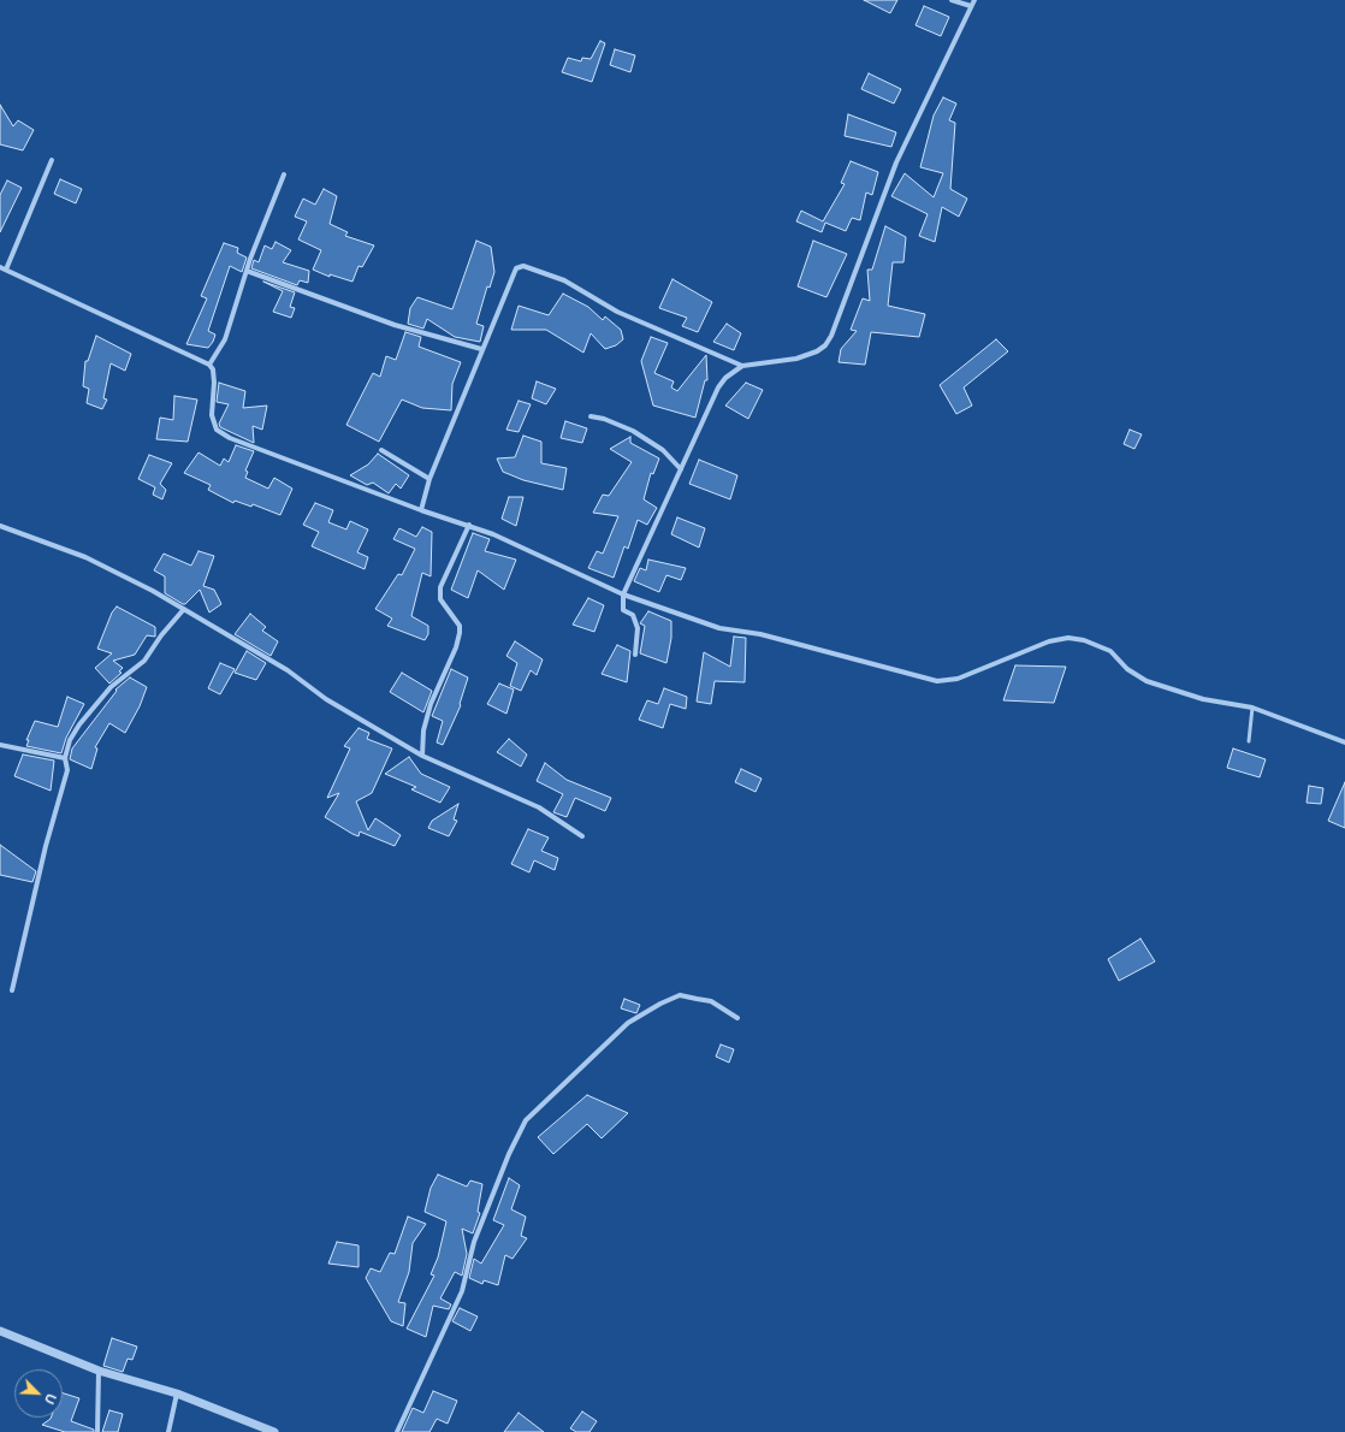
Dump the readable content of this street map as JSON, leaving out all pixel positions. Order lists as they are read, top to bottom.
{
  "north": "bottom right"
}
